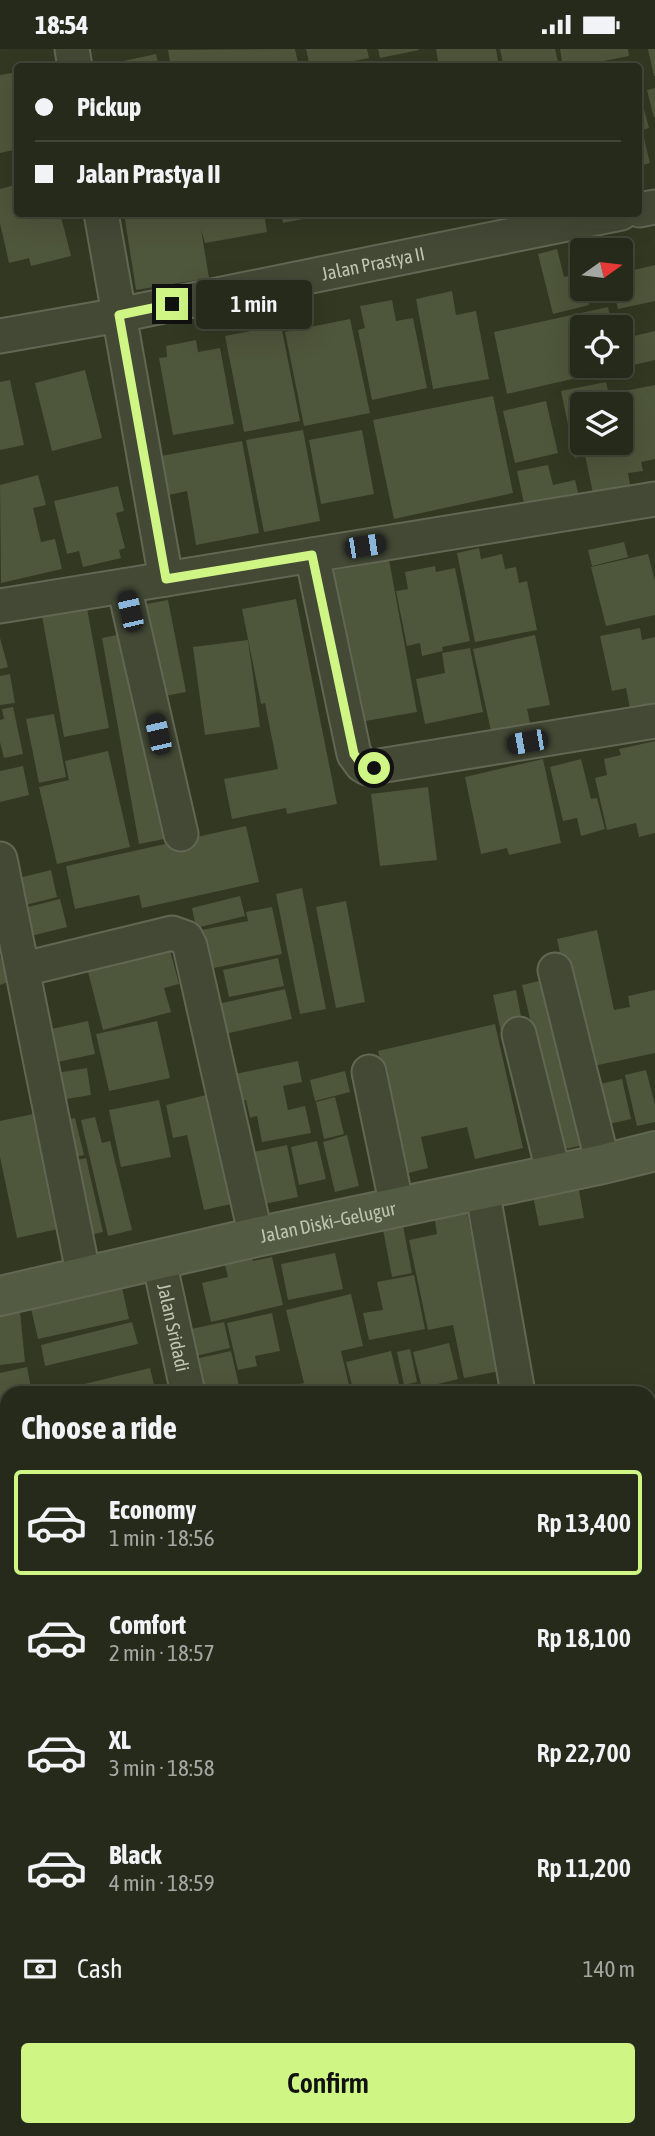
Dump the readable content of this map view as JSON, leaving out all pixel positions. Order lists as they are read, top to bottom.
{
  "streets": {
    "main road": ["Jalan Diski–Gelugur"],
    "street": ["Jalan Prastya II", "Jalan Sridadi"]
  },
  "crossings": [
    ["Jalan Diski–Gelugur", "Jalan Sridadi"]
  ],
  "north": "right",
  "page": {
    "status": "18:54",
    "banner": ["Pickup", "Jalan Prastya II"],
    "bubble": "1 min",
    "heading": "Choose a ride",
    "list": [
      {
        "name": "Economy",
        "note": "1 min · 18:56",
        "value": "Rp 13,400"
      },
      {
        "name": "Comfort",
        "note": "2 min · 18:57",
        "value": "Rp 18,100"
      },
      {
        "name": "XL",
        "note": "3 min · 18:58",
        "value": "Rp 22,700"
      },
      {
        "name": "Black",
        "note": "4 min · 18:59",
        "value": "Rp 11,200"
      }
    ],
    "pay": ["Cash", "140 m"],
    "buttons": "Confirm"
  }
}
